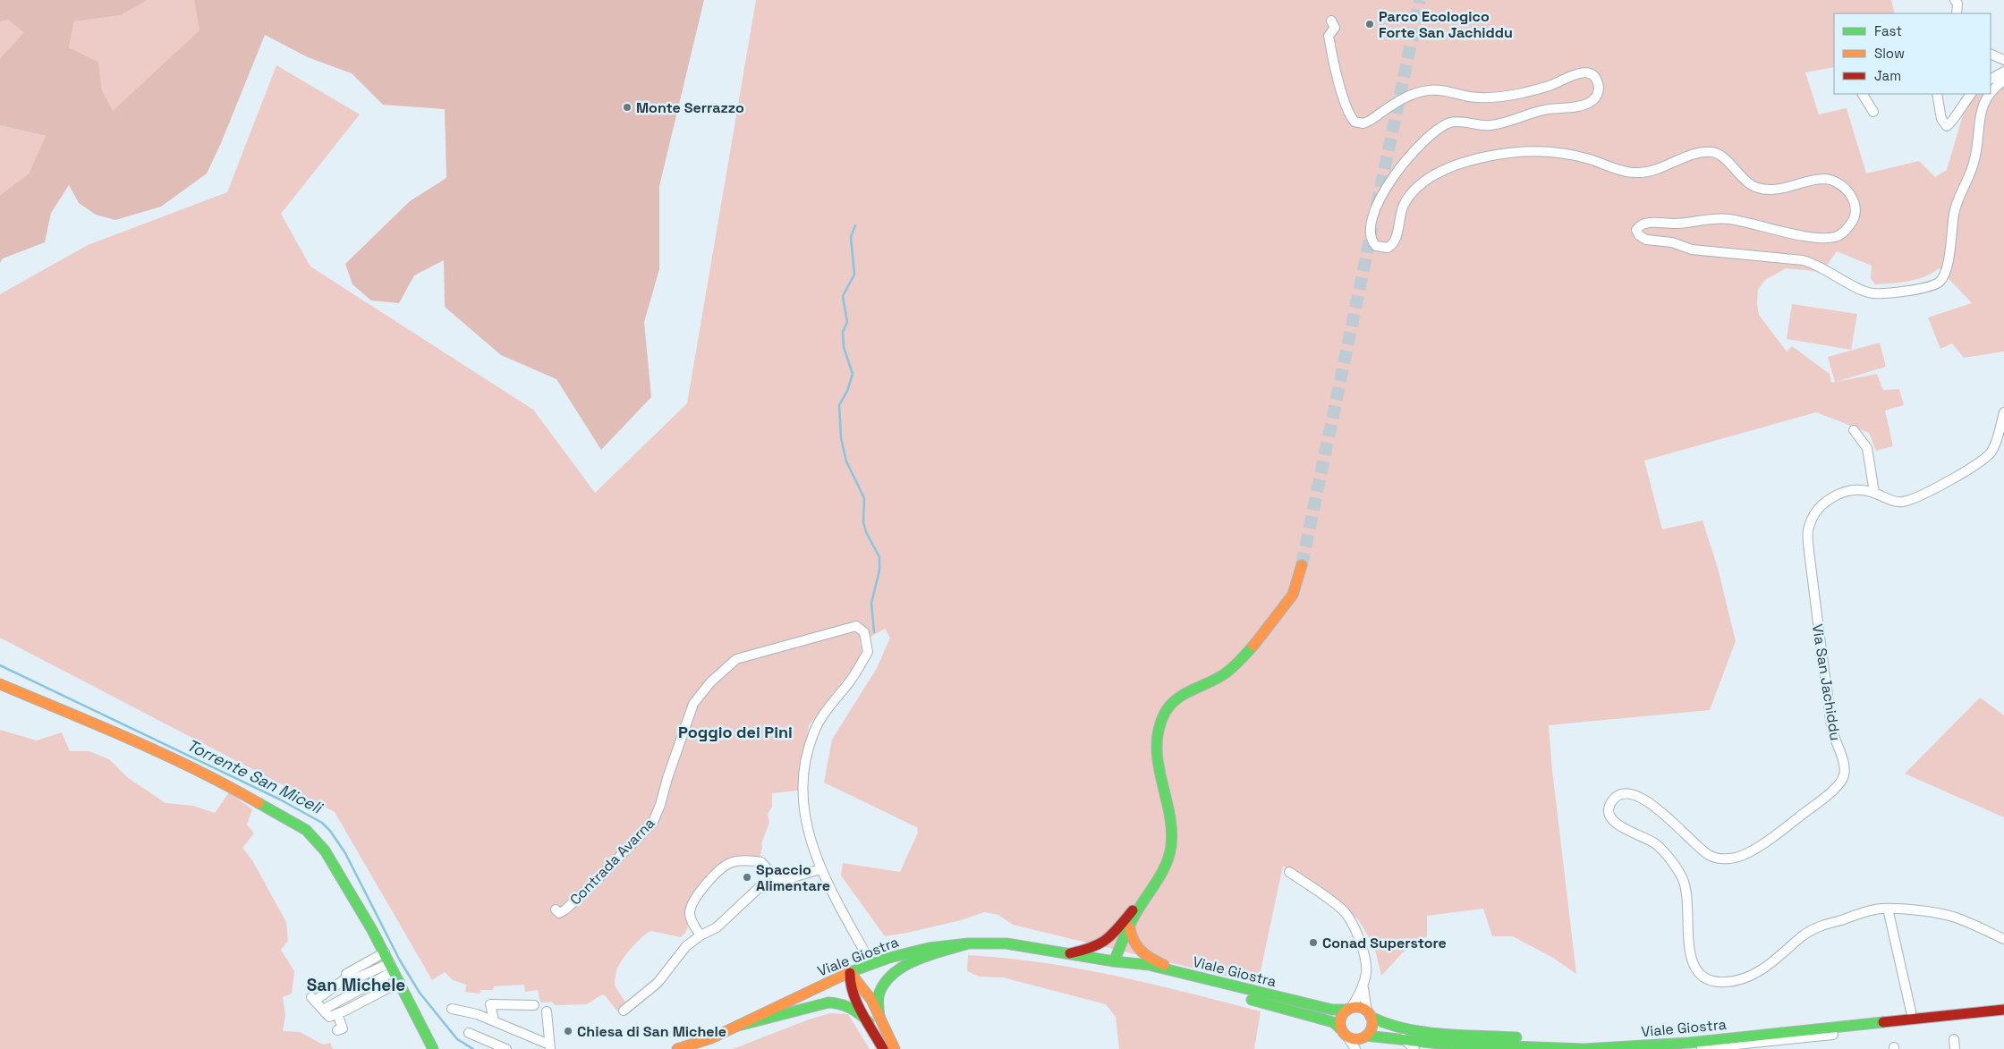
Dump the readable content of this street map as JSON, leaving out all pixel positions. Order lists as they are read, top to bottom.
{
  "streets": {
    "main road": ["Viale Giostra"],
    "street": ["Via San Jachiddu", "Contrada Avarna"]
  },
  "districts": ["Poggio dei Pini", "San Michele"],
  "water": ["Torrente San Miceli"],
  "places": [
    "Parco Ecologico Forte San Jachiddu",
    "Monte Serrazzo",
    "Spaccio Alimentare",
    "Conad Superstore",
    "Chiesa di San Michele"
  ],
  "legend": ["Fast", "Slow", "Jam"]
}
